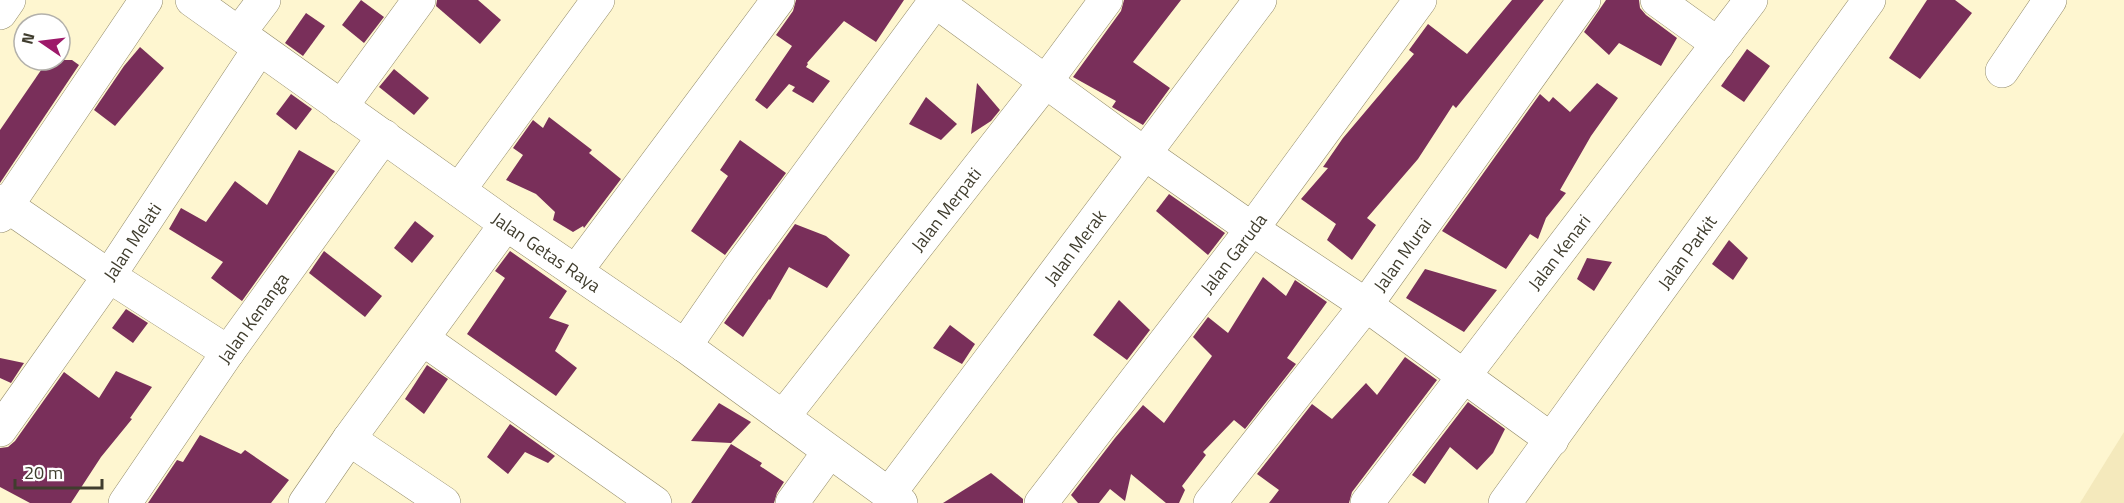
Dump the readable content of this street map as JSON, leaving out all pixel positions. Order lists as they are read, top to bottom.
{
  "streets": {
    "street": [
      "Jalan Merpati",
      "Jalan Melati",
      "Jalan Merak",
      "Jalan Getas Raya",
      "Jalan Kenari",
      "Jalan Parkit",
      "Jalan Garuda",
      "Jalan Murai",
      "Jalan Kenanga"
    ]
  },
  "crossings": [
    ["Jalan Merpati", "Jalan Getas Raya"],
    ["Jalan Melati", "Jalan Getas Raya"],
    ["Jalan Merak", "Jalan Getas Raya"],
    ["Jalan Getas Raya", "Jalan Kenanga"]
  ],
  "scale_bar": "20 m",
  "north": "left"
}
